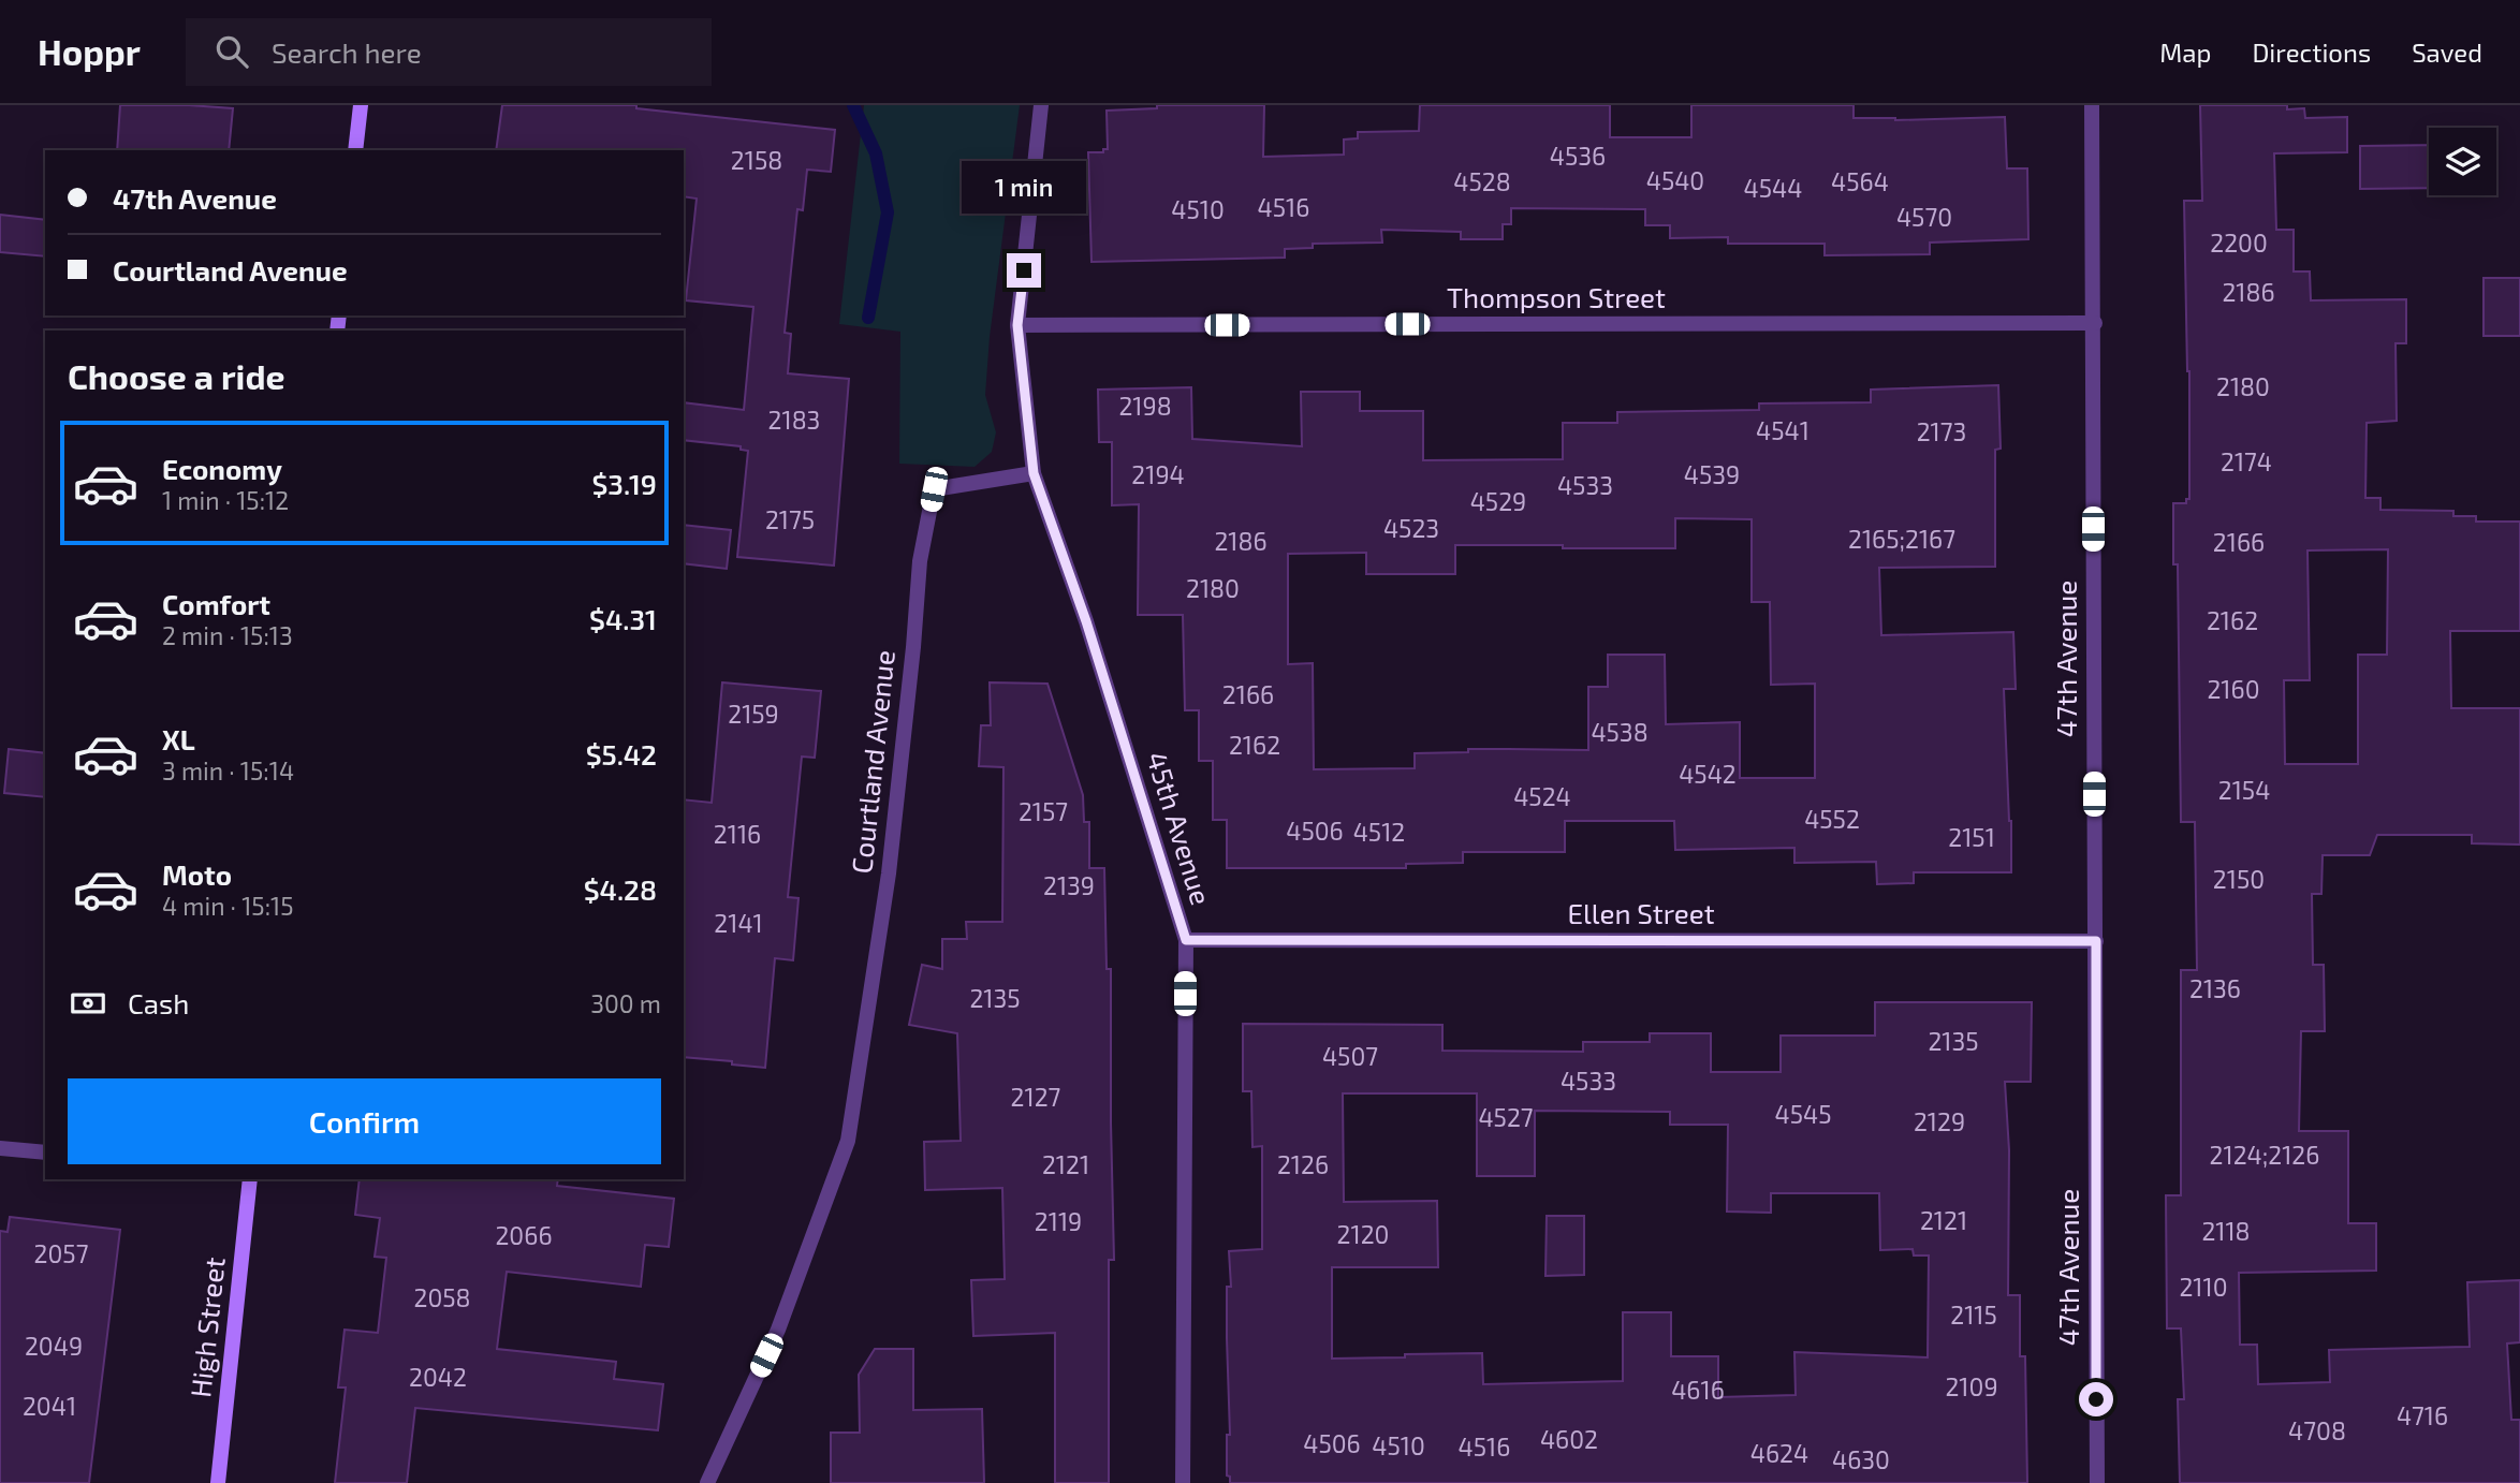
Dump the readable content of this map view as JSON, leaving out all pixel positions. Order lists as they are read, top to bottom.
{
  "streets": {
    "main road": ["High Street"],
    "street": [
      "Thompson Street",
      "47th Avenue",
      "Courtland Avenue",
      "45th Avenue",
      "Ellen Street"
    ]
  },
  "crossings": [
    ["Thompson Street", "47th Avenue"],
    ["47th Avenue", "Ellen Street"],
    ["Courtland Avenue", "45th Avenue"],
    ["45th Avenue", "Ellen Street"]
  ],
  "house_numbers": [
    "4536",
    "2158",
    "4540",
    "4528",
    "4564",
    "4544",
    "4516",
    "4510",
    "4570",
    "2200",
    "2186",
    "2180",
    "2198",
    "2183",
    "4541",
    "2173",
    "2174",
    "2194",
    "4539",
    "4533",
    "4529",
    "2175",
    "4523",
    "2165;2167",
    "2186",
    "2166",
    "2180",
    "2162",
    "2160",
    "2166",
    "2159",
    "4538",
    "2162",
    "4542",
    "2154",
    "4524",
    "2157",
    "4552",
    "4506",
    "4512",
    "2116",
    "2151",
    "2150",
    "2139",
    "2141",
    "2136",
    "2135",
    "2135",
    "4507",
    "4533",
    "2127",
    "4545",
    "4527",
    "2129",
    "2124;2126",
    "2121",
    "2126",
    "2121",
    "2119",
    "2118",
    "2120",
    "2066",
    "2057",
    "2110",
    "2058",
    "2115",
    "2049",
    "2042",
    "2109",
    "4616",
    "2041",
    "4716",
    "4708",
    "4602",
    "4506",
    "4510",
    "4516",
    "4624",
    "4630"
  ],
  "page": {
    "header": "Hoppr",
    "search": "Search here",
    "nav": ["Map", "Directions", "Saved"],
    "banner": ["47th Avenue", "Courtland Avenue"],
    "bubble": "1 min",
    "heading": "Choose a ride",
    "list": [
      {
        "name": "Economy",
        "note": "1 min · 15:12",
        "value": "$3.19"
      },
      {
        "name": "Comfort",
        "note": "2 min · 15:13",
        "value": "$4.31"
      },
      {
        "name": "XL",
        "note": "3 min · 15:14",
        "value": "$5.42"
      },
      {
        "name": "Moto",
        "note": "4 min · 15:15",
        "value": "$4.28"
      }
    ],
    "pay": ["Cash", "300 m"],
    "buttons": "Confirm"
  }
}
